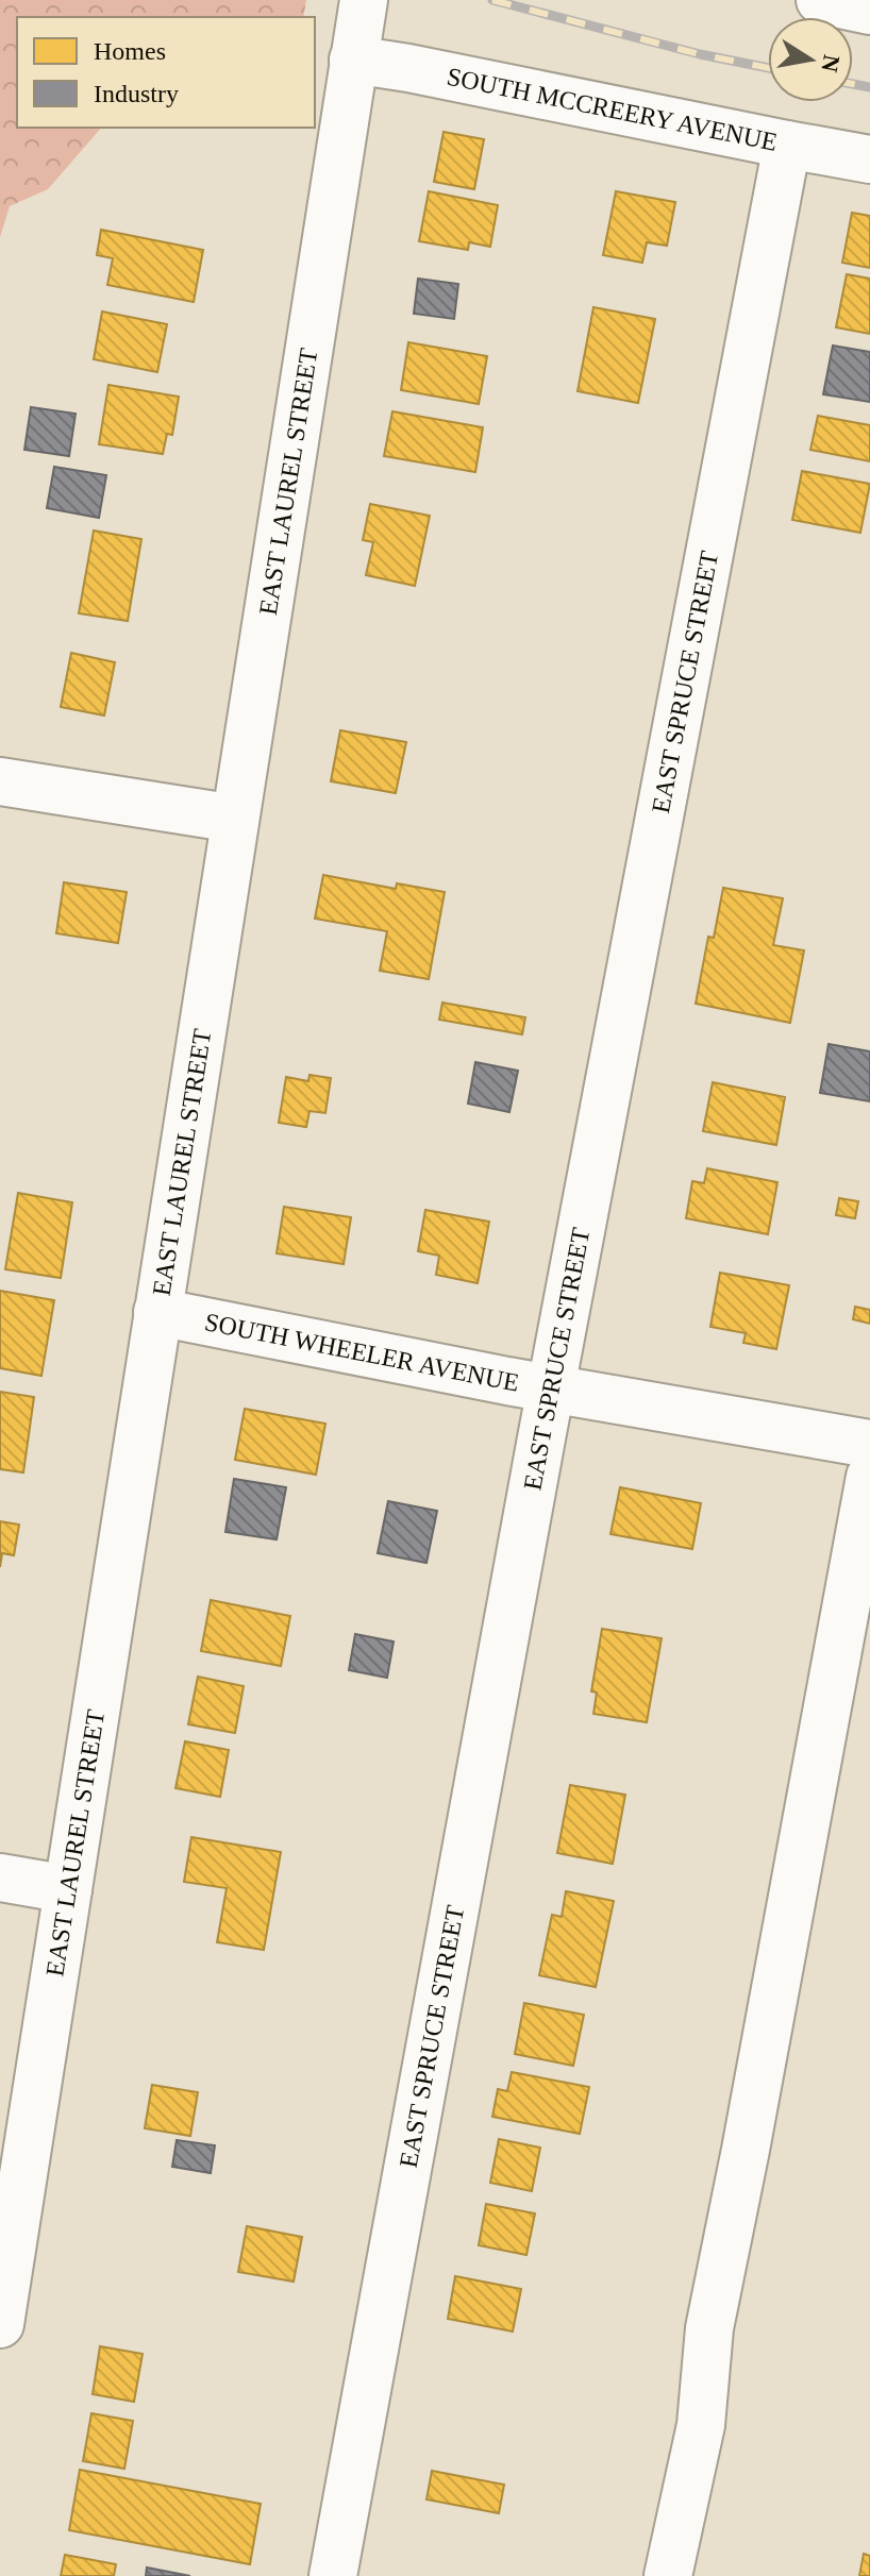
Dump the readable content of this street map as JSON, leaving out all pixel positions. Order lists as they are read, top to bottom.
{
  "streets": {
    "street": [
      "SOUTH MCCREERY AVENUE",
      "EAST LAUREL STREET",
      "EAST SPRUCE STREET",
      "SOUTH WHEELER AVENUE"
    ]
  },
  "crossings": [
    ["SOUTH MCCREERY AVENUE", "EAST LAUREL STREET"],
    ["SOUTH MCCREERY AVENUE", "EAST SPRUCE STREET"],
    ["EAST LAUREL STREET", "SOUTH WHEELER AVENUE"],
    ["EAST SPRUCE STREET", "SOUTH WHEELER AVENUE"]
  ],
  "legend": ["Homes", "Industry"],
  "north": "right"
}
